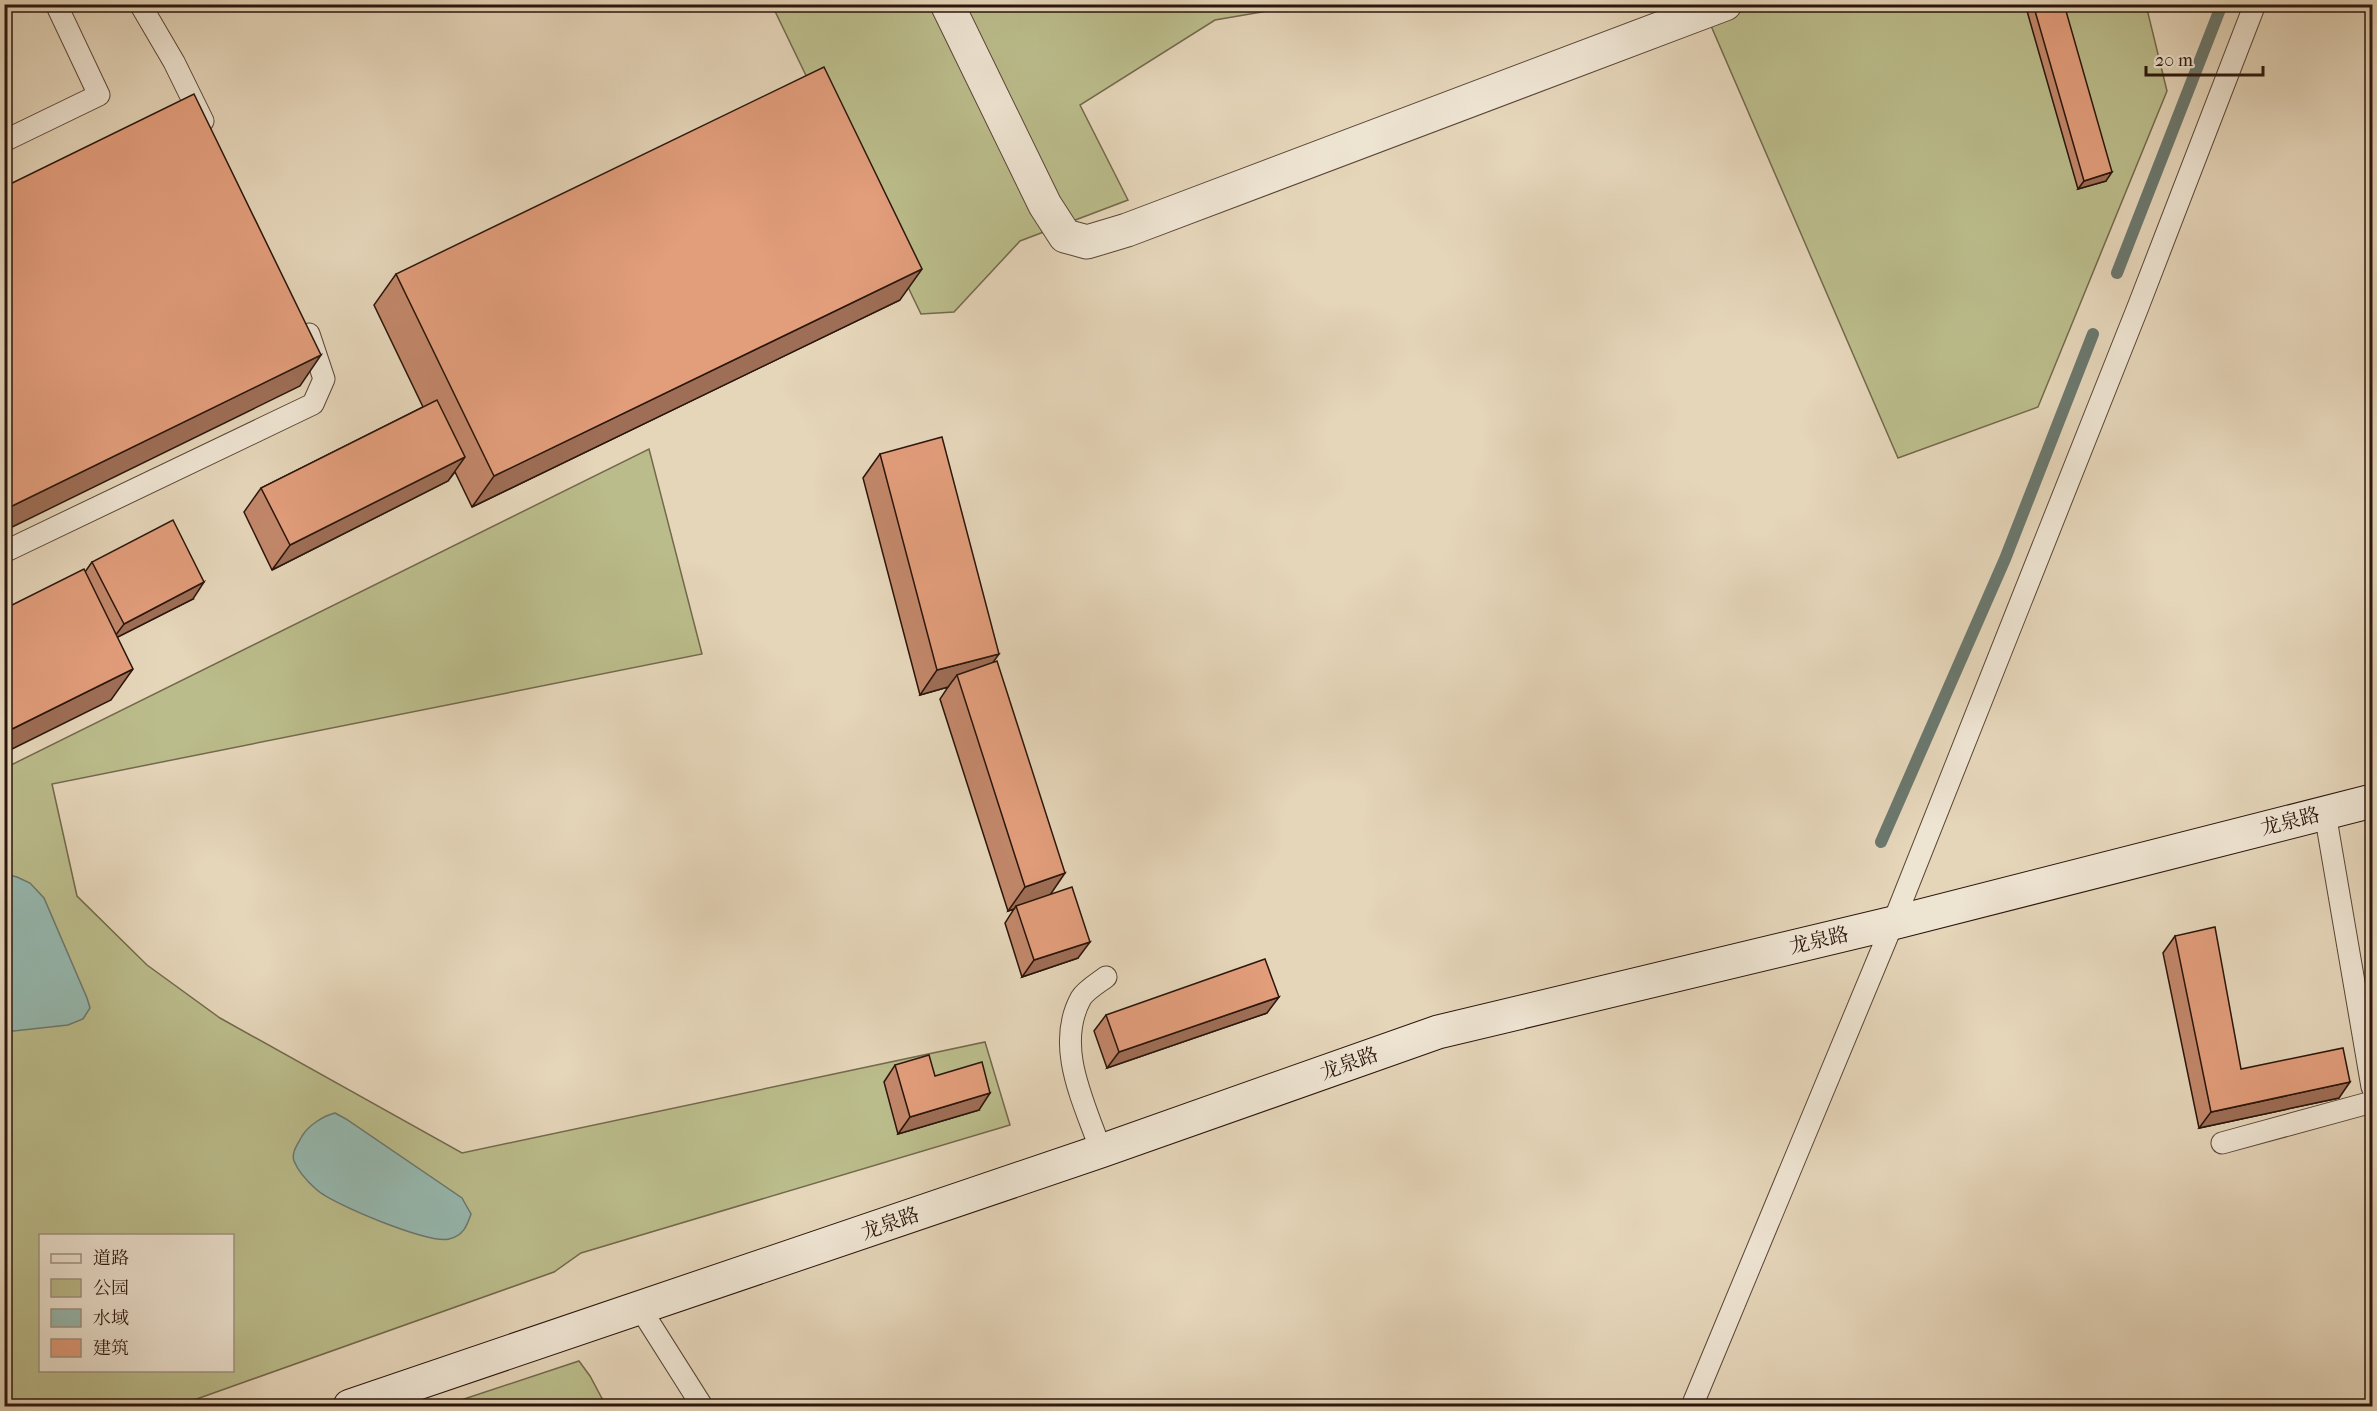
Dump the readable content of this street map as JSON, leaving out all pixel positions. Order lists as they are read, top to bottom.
{
  "streets": {
    "street": ["龙泉路"]
  },
  "legend": [
    "道路",
    "公园",
    "水域",
    "建筑"
  ],
  "scale_bar": "20 m"
}
